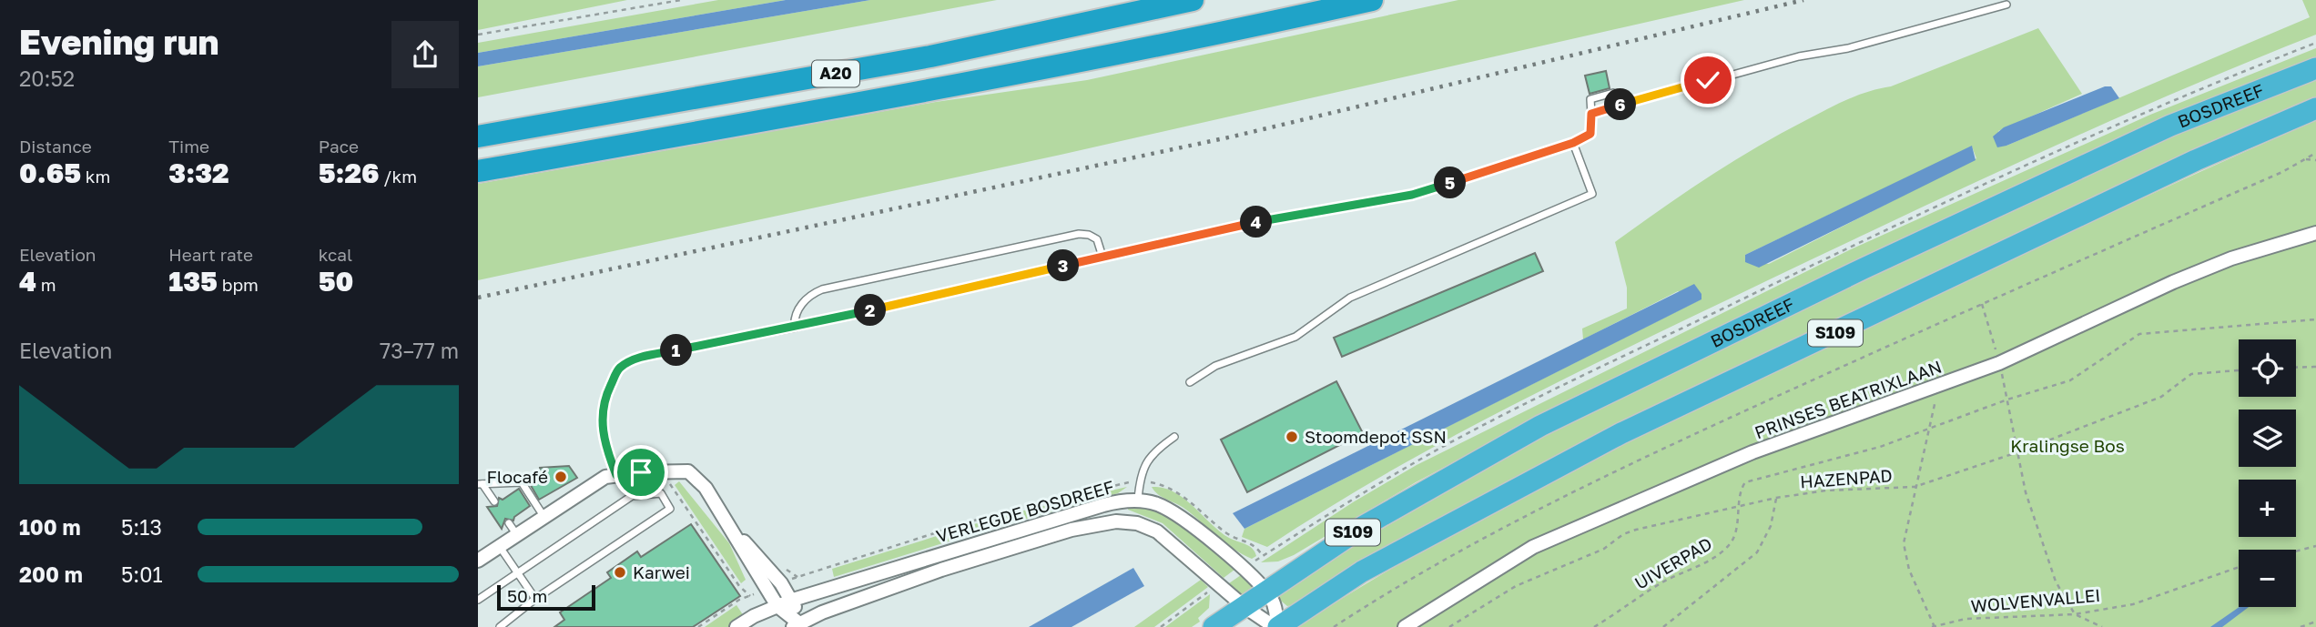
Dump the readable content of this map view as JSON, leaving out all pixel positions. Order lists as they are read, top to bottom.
{
  "streets": {
    "highway": ["A20", "BOSDREEF", "S109"],
    "street": ["PRINSES BEATRIXLAAN", "VERLEGDE BOSDREEF"],
    "path": ["HAZENPAD", "UIVERPAD", "WOLVENVALLEI"]
  },
  "crossings": [
    ["BOSDREEF", "VERLEGDE BOSDREEF"],
    ["S109", "VERLEGDE BOSDREEF"],
    ["HAZENPAD", "UIVERPAD"]
  ],
  "parks": ["Kralingse Bos"],
  "places": ["Stoomdepot SSN", "Flocafé", "Karwei"],
  "scale_bar": "50 m",
  "page": {
    "heading": ["Evening run", "20:52"],
    "pins": [
      "6",
      "5",
      "4",
      "3",
      "2",
      "1"
    ],
    "stats": [
      ["Distance", "0.65 km"],
      ["Time", "3:32"],
      ["Pace", "5:26 /km"],
      ["Elevation", "4 m"],
      ["Heart rate", "135 bpm"],
      ["kcal", "50"]
    ],
    "chart": ["Elevation", "73–77 m"],
    "map_buttons": ["+", "−"],
    "list": [
      {
        "name": "100 m",
        "note": "5:13"
      },
      {
        "name": "200 m",
        "note": "5:01"
      }
    ],
    "scale": "50 m"
  }
}
